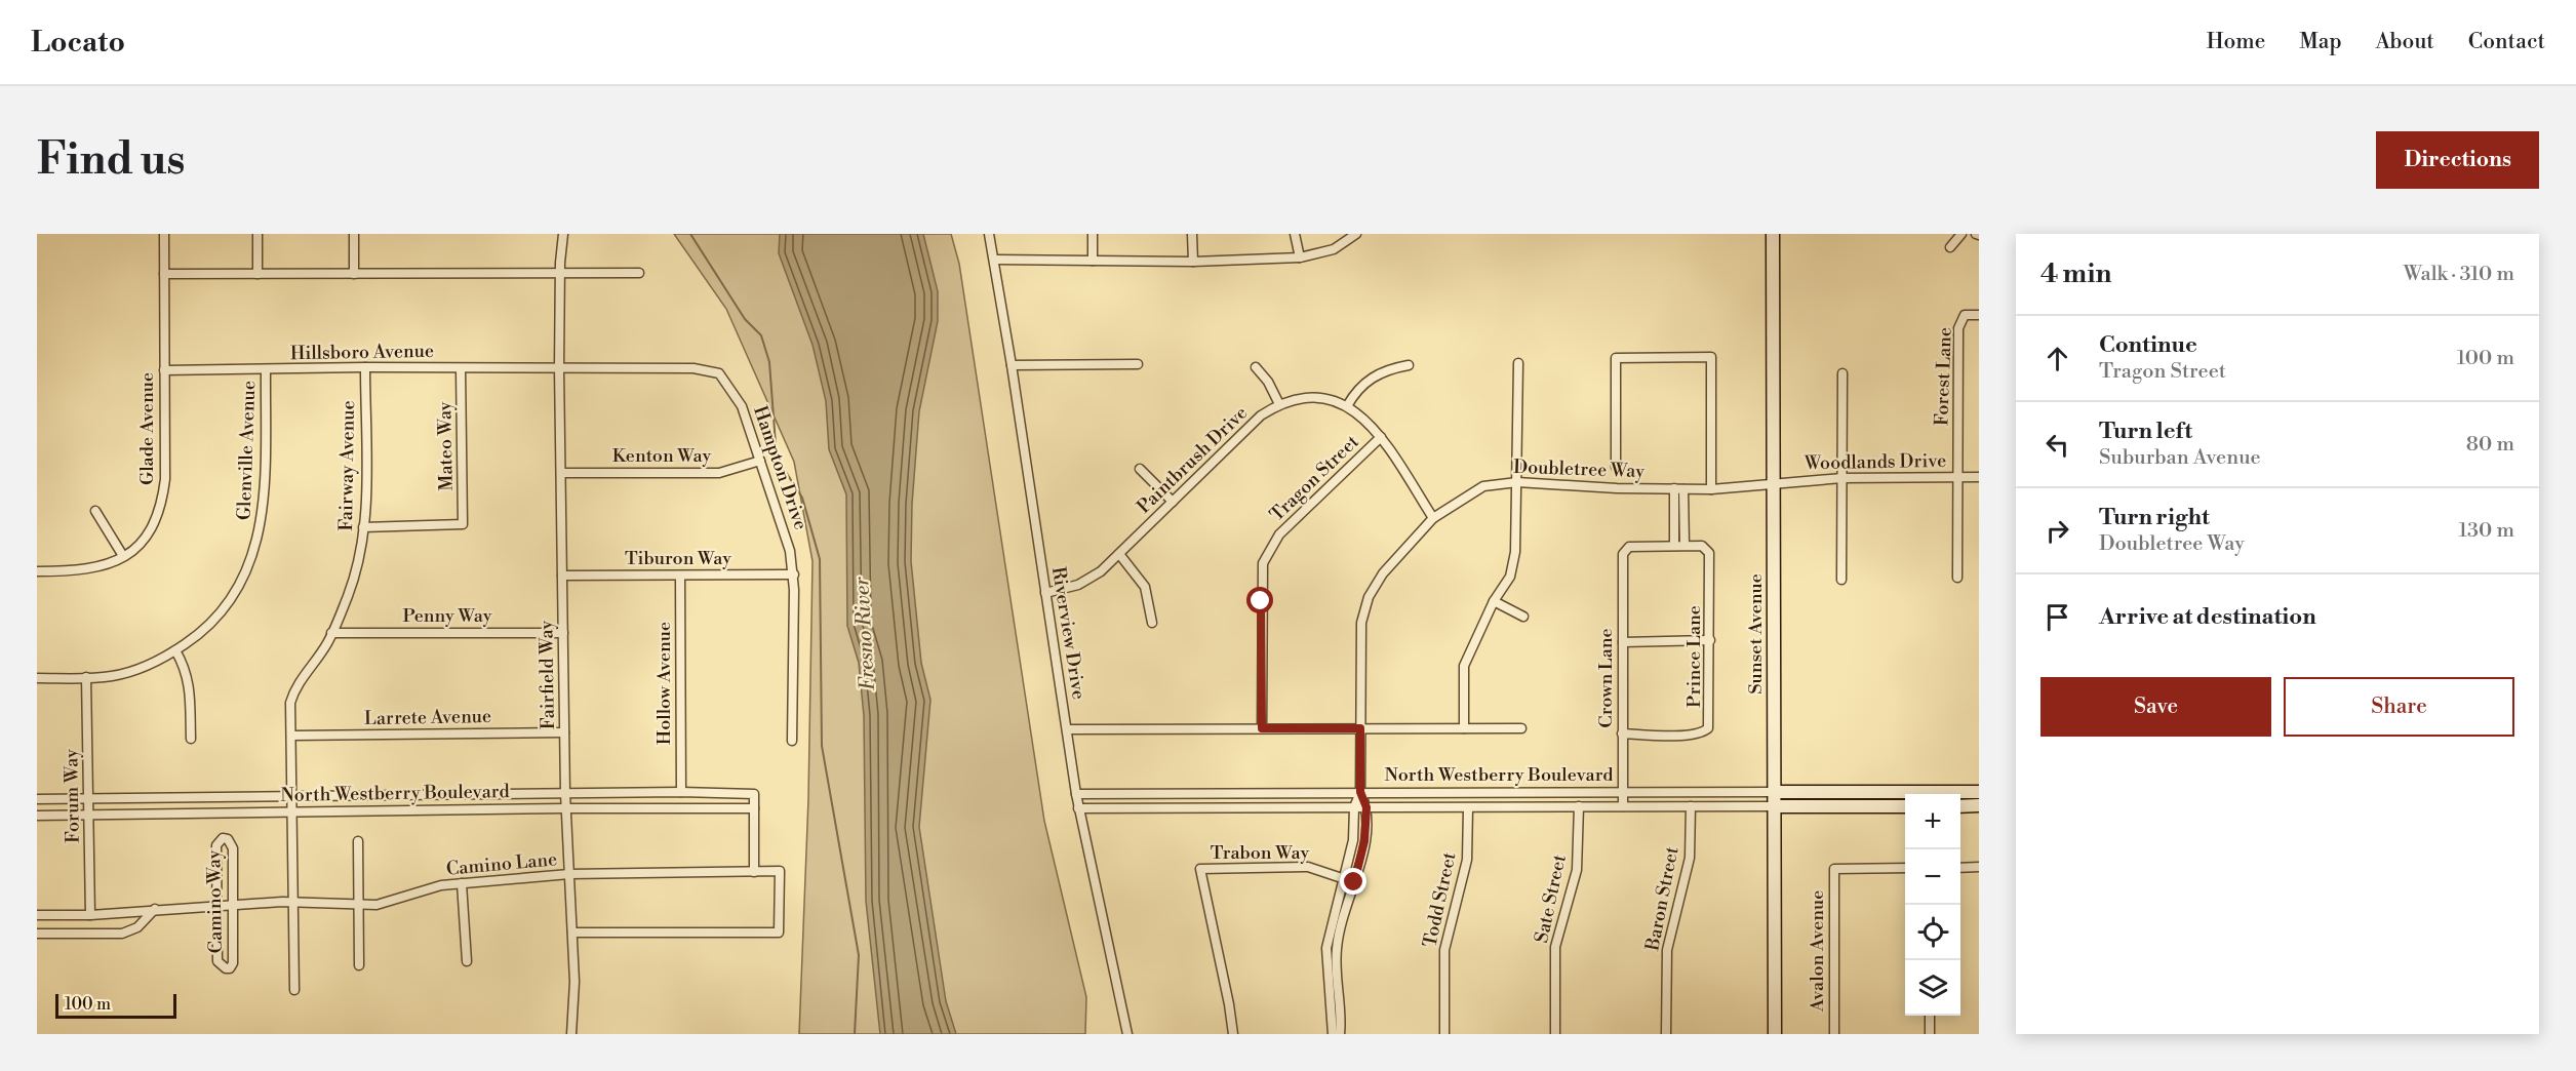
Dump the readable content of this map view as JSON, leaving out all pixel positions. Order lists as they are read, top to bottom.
{
  "streets": {
    "main road": ["Sunset Avenue"],
    "street": [
      "Hillsboro Avenue",
      "Forest Lane",
      "Glade Avenue",
      "Mateo Way",
      "Glenville Avenue",
      "Kenton Way",
      "Paintbrush Drive",
      "Woodlands Drive",
      "Fairway Avenue",
      "Hampton Drive",
      "Doubletree Way",
      "Tragon Street",
      "Tiburon Way",
      "Penny Way",
      "Riverview Drive",
      "Prince Lane",
      "Fairfield Way",
      "Crown Lane",
      "Hollow Avenue",
      "Larrete Avenue",
      "North Westberry Boulevard",
      "Forum Way",
      "Trabon Way",
      "Camino Lane",
      "Sate Street",
      "Baron Street",
      "Todd Street",
      "Camino Way",
      "Avalon Avenue"
    ]
  },
  "crossings": [
    ["Hillsboro Avenue", "Glade Avenue"],
    ["Hillsboro Avenue", "Mateo Way"],
    ["Hillsboro Avenue", "Glenville Avenue"],
    ["Hillsboro Avenue", "Fairway Avenue"],
    ["Hillsboro Avenue", "Hampton Drive"],
    ["Hillsboro Avenue", "Fairfield Way"],
    ["Forest Lane", "Woodlands Drive"],
    ["Mateo Way", "Fairway Avenue"],
    ["Glenville Avenue", "Forum Way"],
    ["Kenton Way", "Hampton Drive"],
    ["Kenton Way", "Fairfield Way"],
    ["Paintbrush Drive", "Doubletree Way"],
    ["Paintbrush Drive", "Tragon Street"],
    ["Paintbrush Drive", "Riverview Drive"],
    ["Woodlands Drive", "Doubletree Way"],
    ["Woodlands Drive", "Sunset Avenue"],
    ["Fairway Avenue", "Penny Way"],
    ["Fairway Avenue", "Larrete Avenue"],
    ["Fairway Avenue", "North Westberry Boulevard"],
    ["Fairway Avenue", "Camino Lane"],
    ["Hampton Drive", "Tiburon Way"],
    ["Hampton Drive", "Fairfield Way"],
    ["Doubletree Way", "Sunset Avenue"],
    ["Doubletree Way", "North Westberry Boulevard"],
    ["Doubletree Way", "Trabon Way"],
    ["Tiburon Way", "Fairfield Way"],
    ["Tiburon Way", "Hollow Avenue"],
    ["Penny Way", "Fairfield Way"],
    ["Riverview Drive", "North Westberry Boulevard"],
    ["Sunset Avenue", "North Westberry Boulevard"],
    ["Prince Lane", "Crown Lane"],
    ["Fairfield Way", "Larrete Avenue"],
    ["Fairfield Way", "North Westberry Boulevard"],
    ["Fairfield Way", "Camino Lane"],
    ["Crown Lane", "North Westberry Boulevard"],
    ["Hollow Avenue", "North Westberry Boulevard"],
    ["North Westberry Boulevard", "Forum Way"],
    ["North Westberry Boulevard", "Sate Street"],
    ["North Westberry Boulevard", "Baron Street"],
    ["North Westberry Boulevard", "Todd Street"],
    ["Forum Way", "Camino Lane"],
    ["Camino Lane", "Camino Way"]
  ],
  "water": ["Fresno River"],
  "scale_bar": "100 m",
  "page": {
    "header": "Locato",
    "nav": [
      "Home",
      "Map",
      "About",
      "Contact"
    ],
    "buttons": [
      "Directions",
      ["Save", "Share"]
    ],
    "title": "Find us",
    "heading": ["4 min", "Walk · 310 m"],
    "list": [
      ["Continue", "Tragon Street", "100 m"],
      ["Turn left", "Suburban Avenue", "80 m"],
      ["Turn right", "Doubletree Way", "130 m"],
      "Arrive at destination"
    ],
    "map_buttons": ["+", "−"],
    "scale": "100 m"
  }
}
